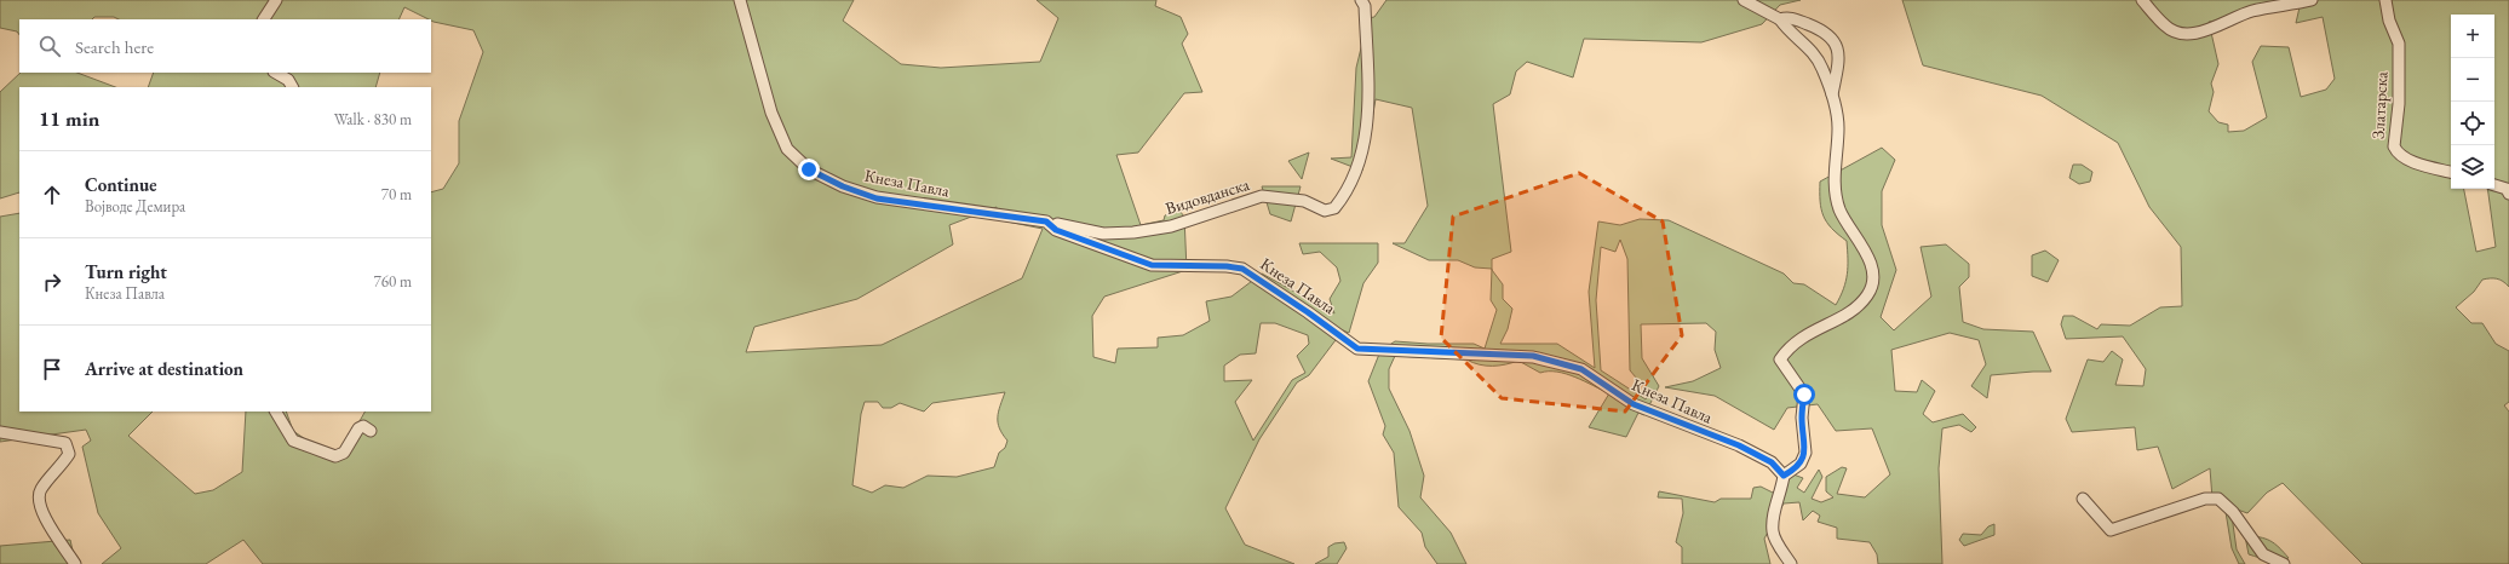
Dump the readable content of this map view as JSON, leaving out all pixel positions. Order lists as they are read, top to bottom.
{
  "streets": {
    "street": ["Златарска", "Кнеза Павла", "Видовданска"]
  },
  "crossings": [
    ["Кнеза Павла", "Видовданска"]
  ],
  "page": {
    "map_buttons": ["+", "−"],
    "search": "Search here",
    "heading": ["11 min", "Walk · 830 m"],
    "list": [
      ["Continue", "Војводе Демира", "70 m"],
      ["Turn right", "Кнеза Павла", "760 m"],
      "Arrive at destination"
    ]
  }
}
